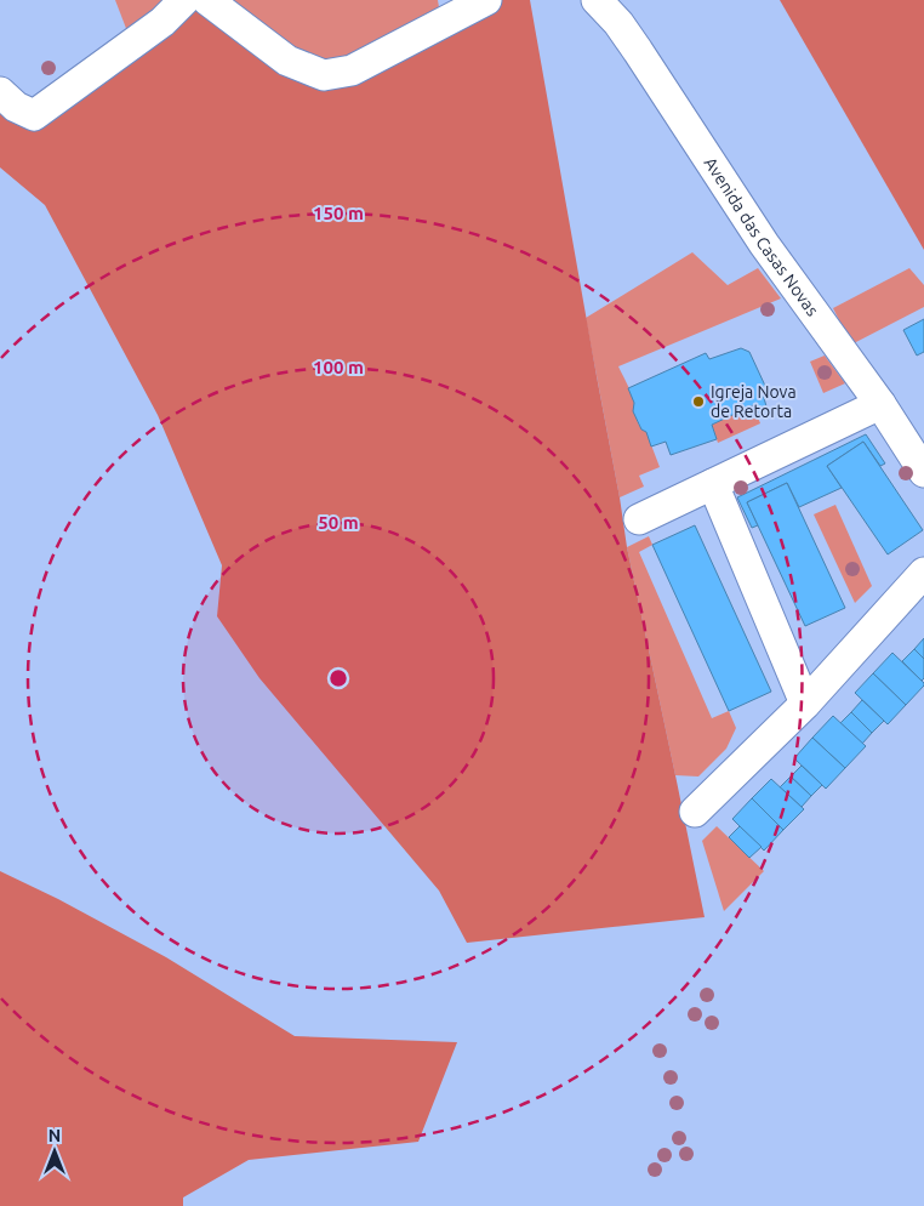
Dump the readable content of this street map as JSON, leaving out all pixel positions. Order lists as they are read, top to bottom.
{
  "streets": {
    "street": ["Avenida das Casas Novas"]
  },
  "places": ["Igreja Nova de Retorta"],
  "north": "top",
  "rings": ["150 m", "100 m", "50 m"]
}
